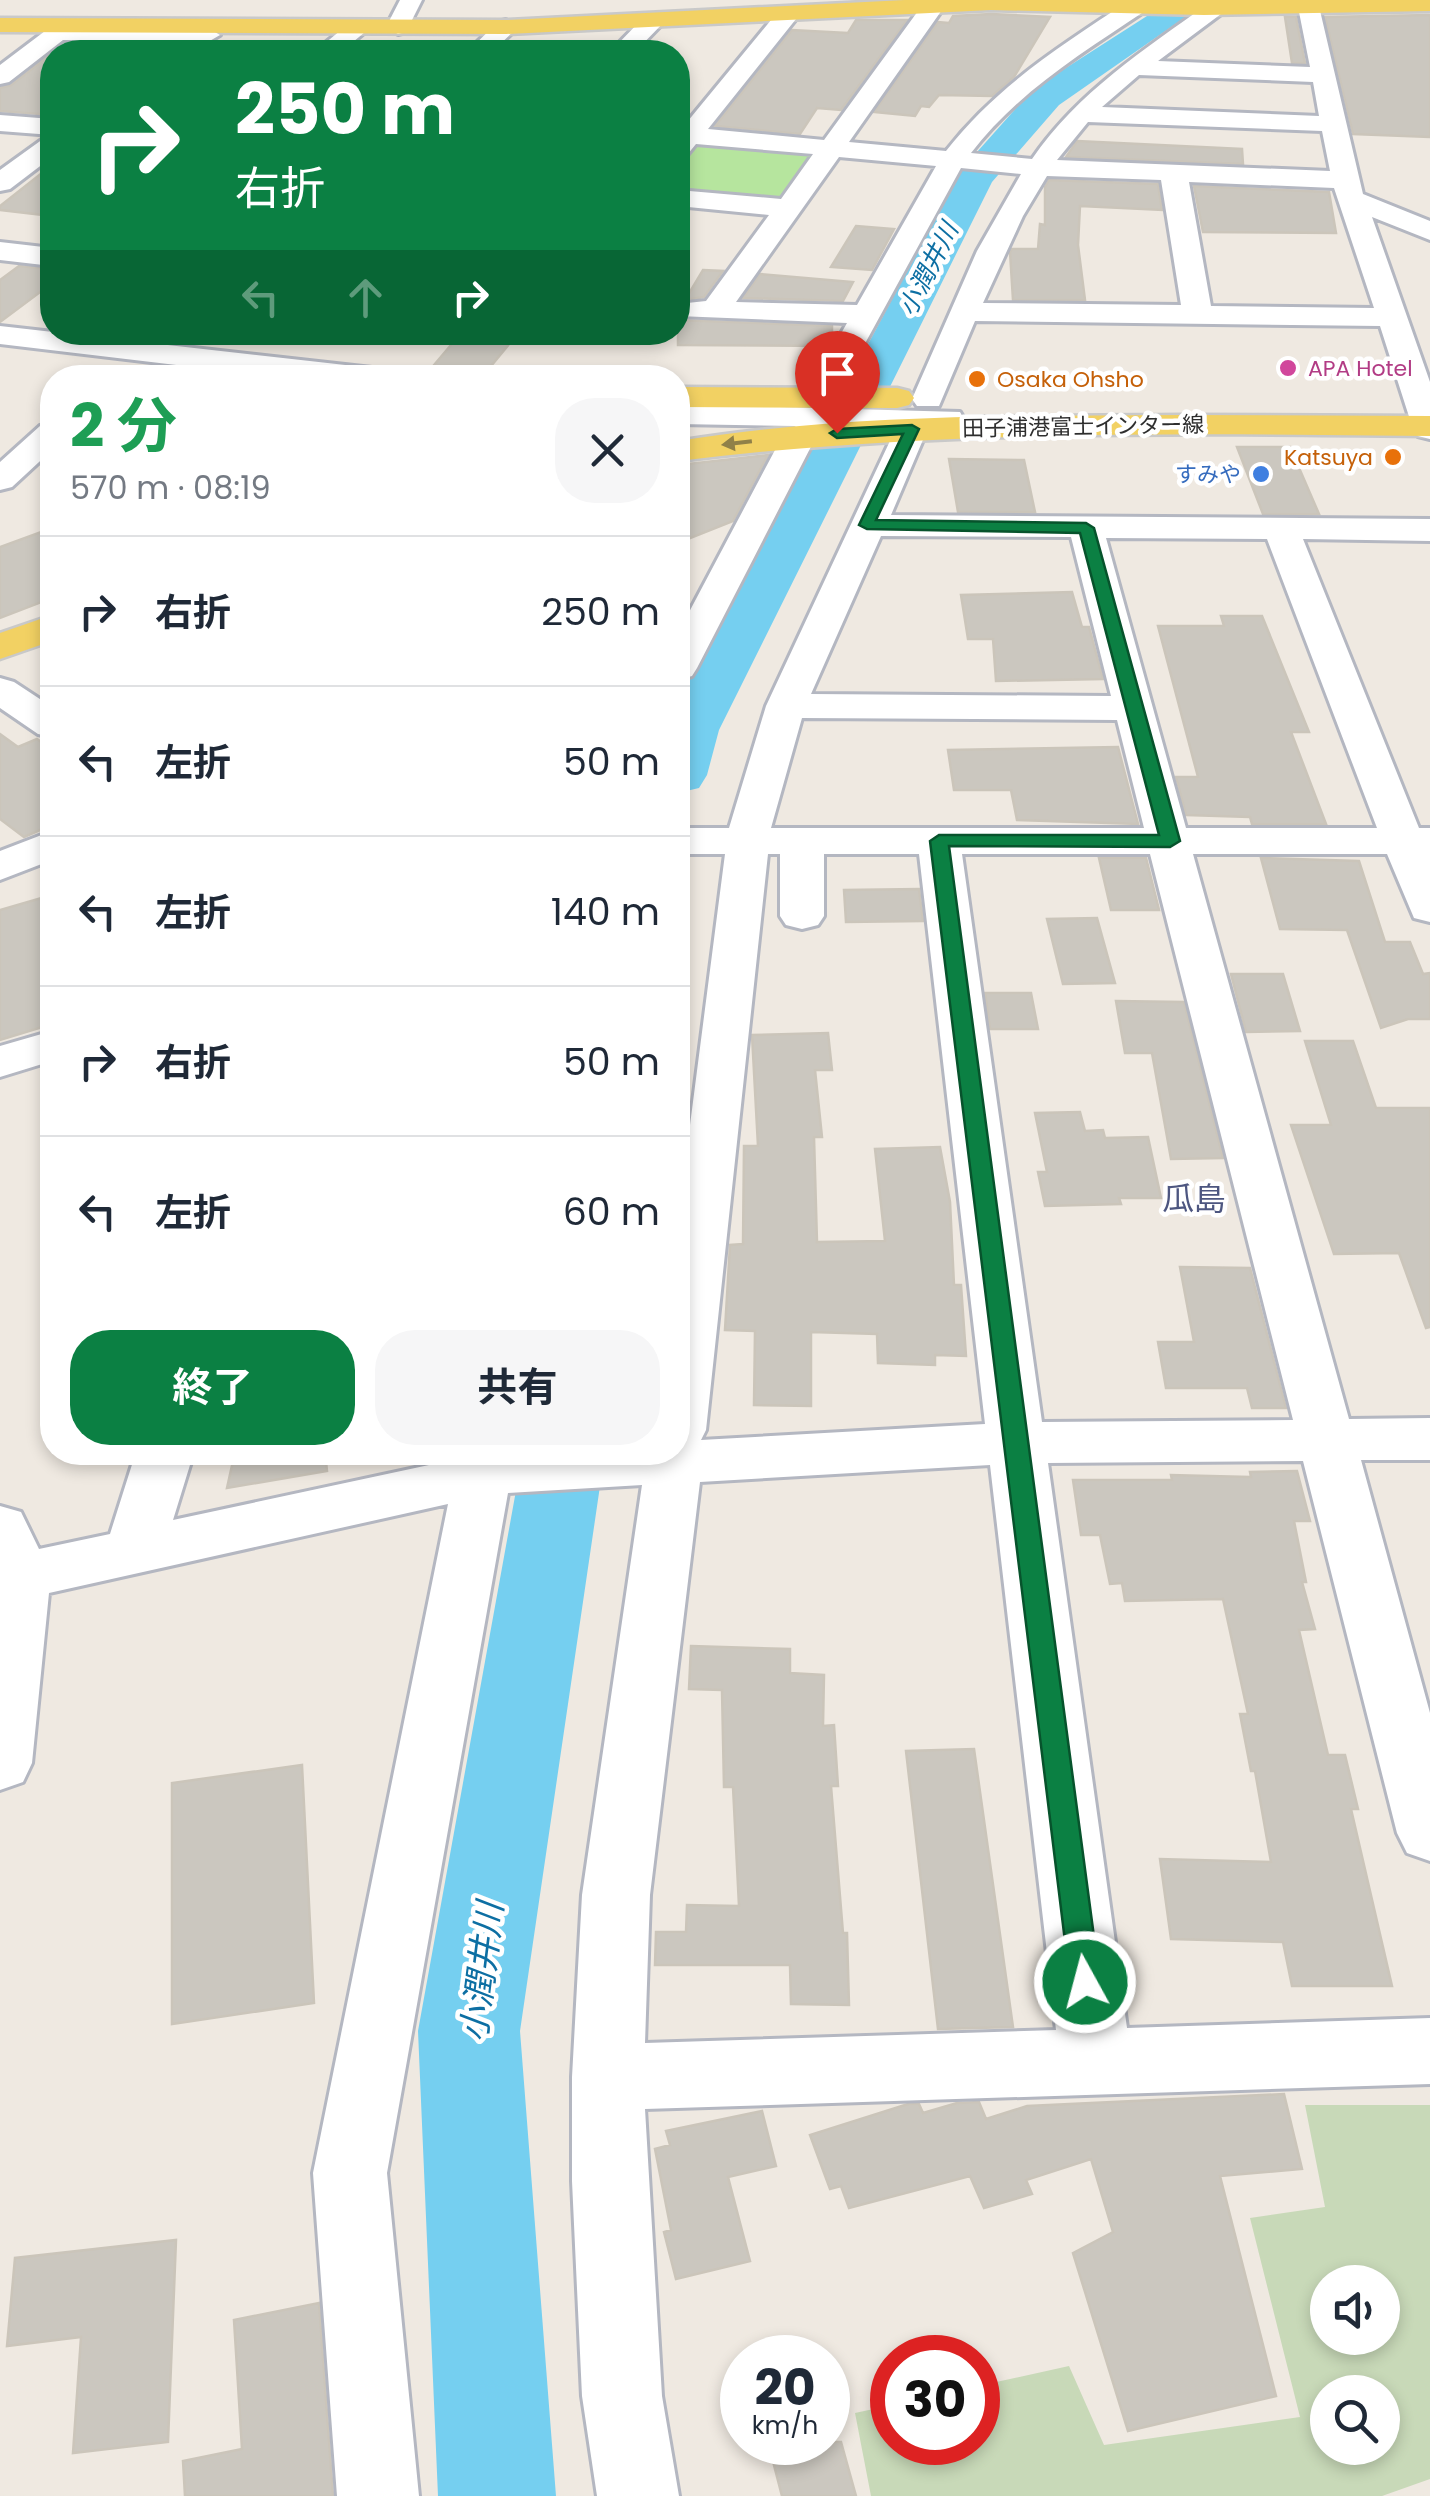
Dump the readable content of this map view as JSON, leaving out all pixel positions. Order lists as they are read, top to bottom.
{
  "streets": {
    "main road": ["田子浦港富士インター線"]
  },
  "districts": ["瓜島"],
  "water": ["小潤井川"],
  "places": [
    "APA Hotel",
    "Osaka Ohsho",
    "Katsuya",
    "すみや"
  ],
  "page": {
    "turn": ["250 m", "右折"],
    "heading": ["2 分", "570 m · 08:19"],
    "list": [
      {
        "name": "右折",
        "value": "250 m"
      },
      {
        "name": "左折",
        "value": "50 m"
      },
      {
        "name": "左折",
        "value": "140 m"
      },
      {
        "name": "右折",
        "value": "50 m"
      },
      {
        "name": "左折",
        "value": "60 m"
      }
    ],
    "buttons": ["終了", "共有"],
    "speed": "20 km/h",
    "limit": "30"
  }
}
